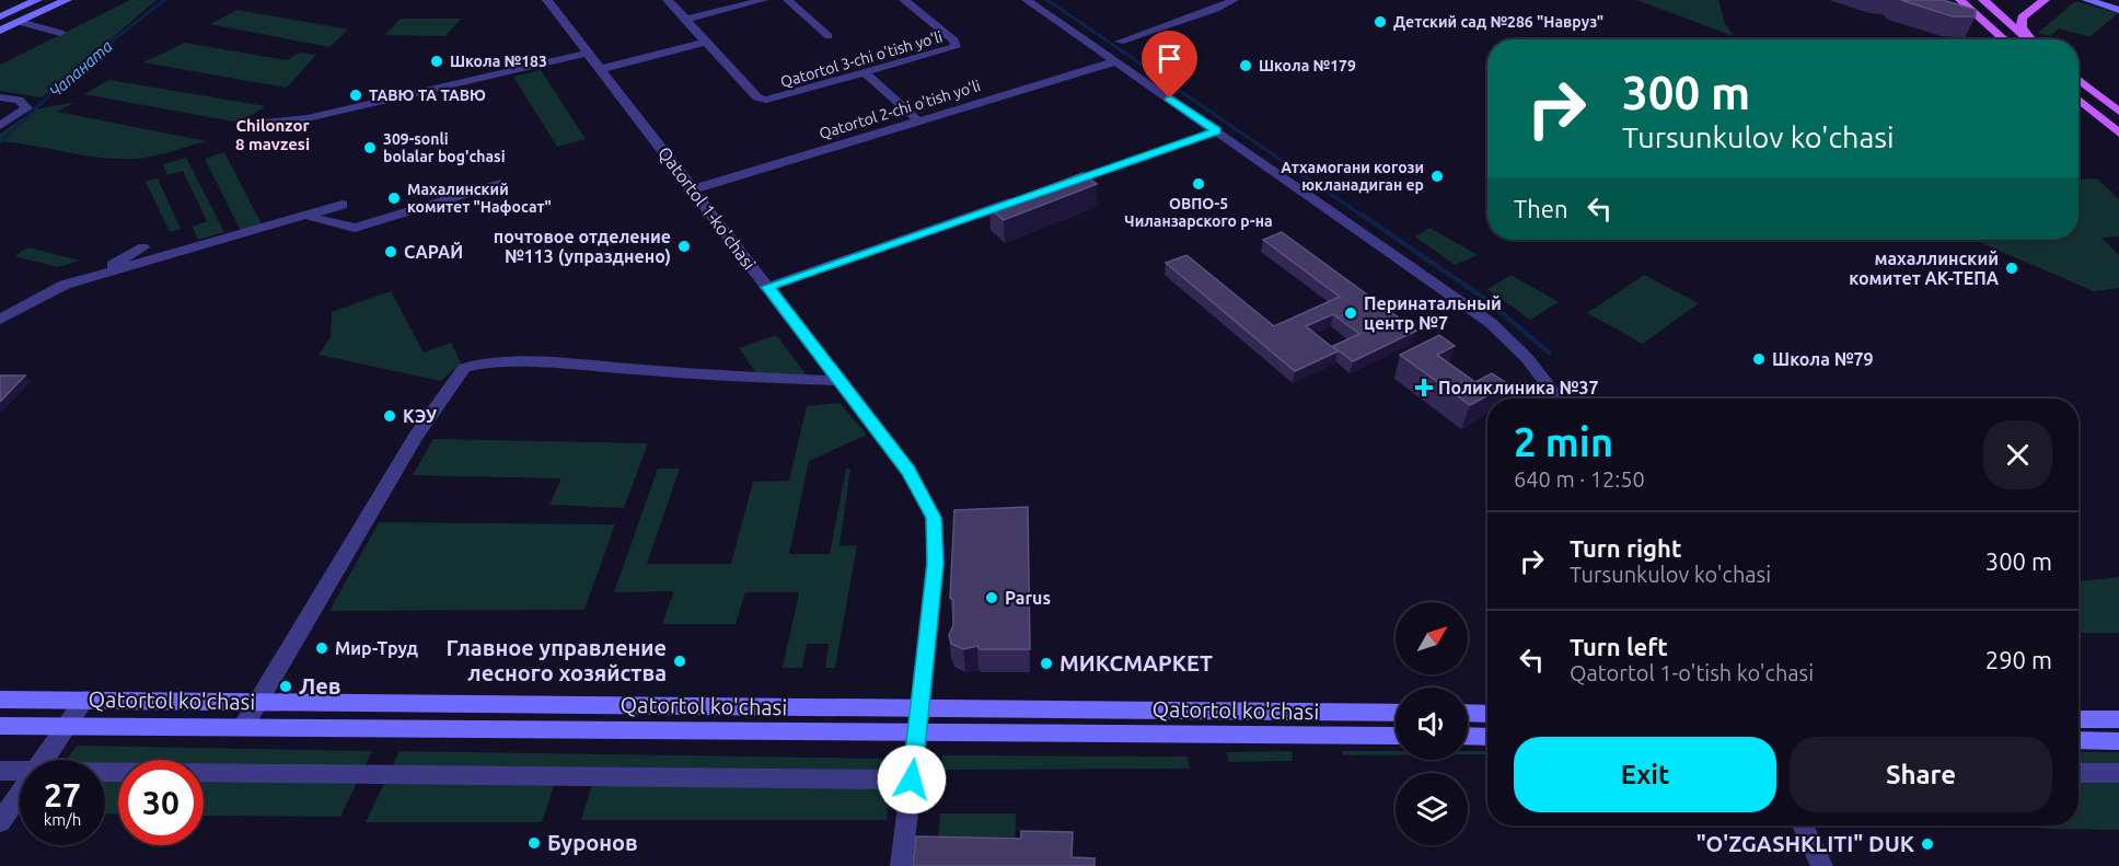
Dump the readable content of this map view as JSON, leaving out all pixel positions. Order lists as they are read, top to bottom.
{
  "streets": {
    "main road": ["Qatortol 1-ko'chasi", "Qatortol ko'chasi"],
    "street": ["Qatortol 3-chi o'tish yo'li", "Qatortol 2-chi o'tish yo'li"]
  },
  "crossings": [
    ["Qatortol 2-chi o'tish yo'li", "Qatortol 1-ko'chasi"],
    ["Qatortol 1-ko'chasi", "Qatortol ko'chasi"]
  ],
  "districts": ["Chilonzor 8 mavzesi"],
  "water": ["Чапаната"],
  "places": {
    "other": [
      "Детский сад №286 \"Навруз\"",
      "Школа №183",
      "Школа №179",
      "ТАВЮ ТА ТАВЮ",
      "309-sonli bolalar bog'chasi",
      "Атхамогани когози юкланадиган ер",
      "ОВПО-5 Чиланзарского р-на",
      "Махалинский комитет \"Нафосат\"",
      "почтовое отделение №113 (упразднено)",
      "САРАЙ",
      "махаллинский комитет АК-ТЕПА",
      "Перинатальный центр №7",
      "Школа №79",
      "КЭУ",
      "Parus",
      "Мир-Труд",
      "Главное управление лесного хозяйства",
      "МИКСМАРКЕТ",
      "Лев",
      "Буронов",
      "\"O'ZGASHKLITI\" DUK"
    ],
    "health": ["Поликлиника №37"]
  },
  "north": "top right",
  "page": {
    "turn": ["300 m", "Tursunkulov ko'chasi"],
    "then": "Then",
    "heading": ["2 min", "640 m · 12:50"],
    "list": [
      {
        "name": "Turn right",
        "note": "Tursunkulov ko'chasi",
        "value": "300 m"
      },
      {
        "name": "Turn left",
        "note": "Qatortol 1-o'tish ko'chasi",
        "value": "290 m"
      }
    ],
    "buttons": ["Exit", "Share"],
    "speed": "27 km/h",
    "limit": "30"
  }
}
